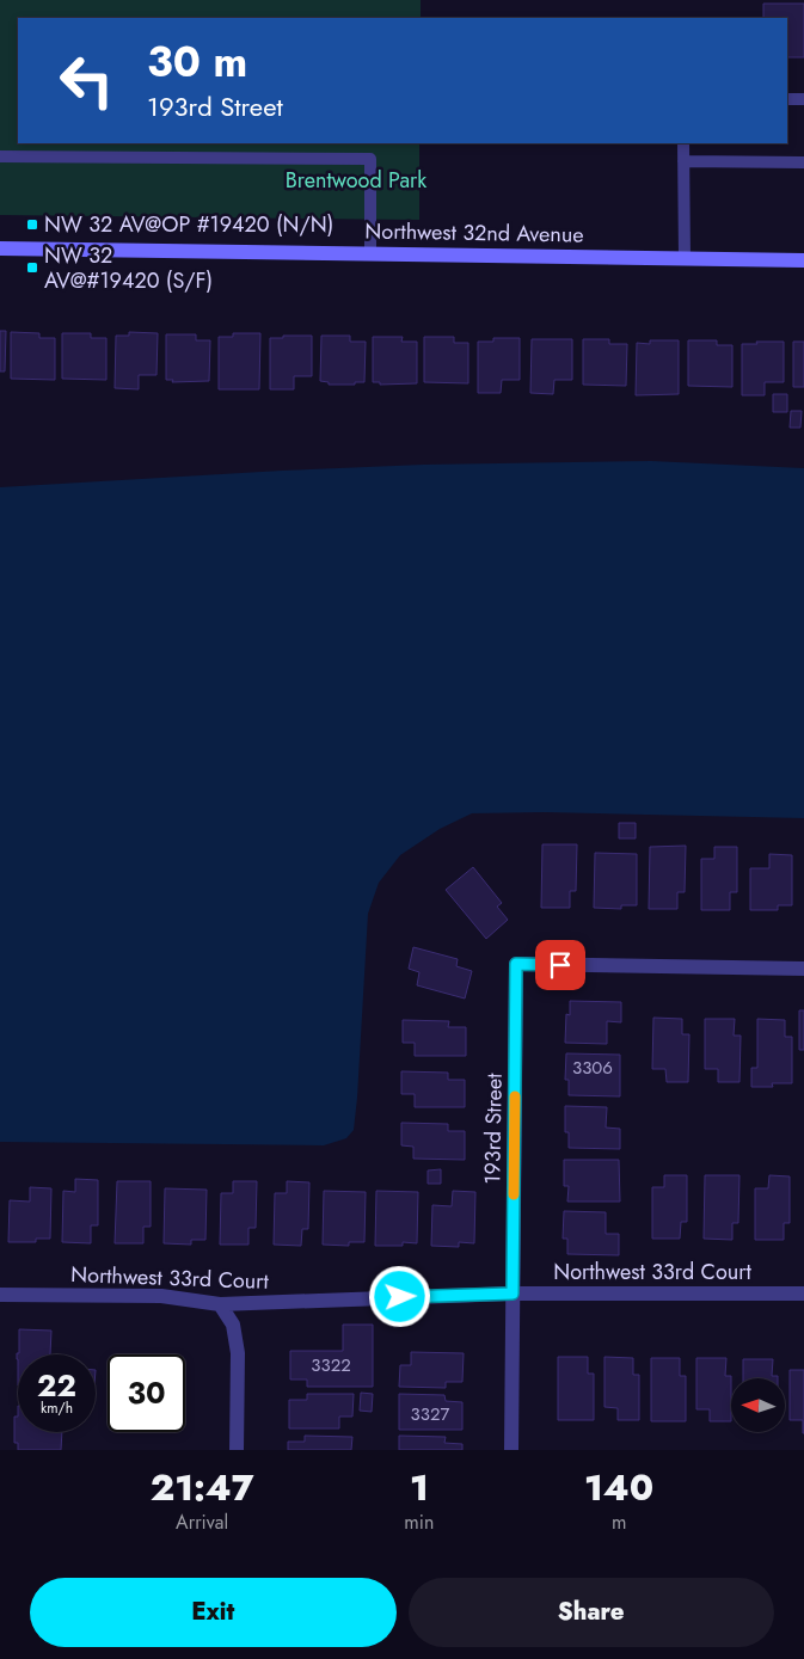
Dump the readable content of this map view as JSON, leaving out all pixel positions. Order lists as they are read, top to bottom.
{
  "streets": {
    "street": ["Northwest 32nd Avenue", "193rd Street", "Northwest 33rd Court"]
  },
  "crossings": [
    ["193rd Street", "Northwest 33rd Court"]
  ],
  "parks": ["Brentwood Park"],
  "places": {
    "transit": ["NW 32 AV@OP #19420 (N/N)", "NW 32 AV@#19420 (S/F)"]
  },
  "house_numbers": ["3306", "3322", "3327"],
  "north": "left",
  "page": {
    "turn": ["30 m", "193rd Street"],
    "speed": "22 km/h",
    "limit": "30",
    "eta": [
      "21:47",
      "Arrival",
      "1",
      "min",
      "140",
      "m"
    ],
    "buttons": ["Exit", "Share"]
  }
}
